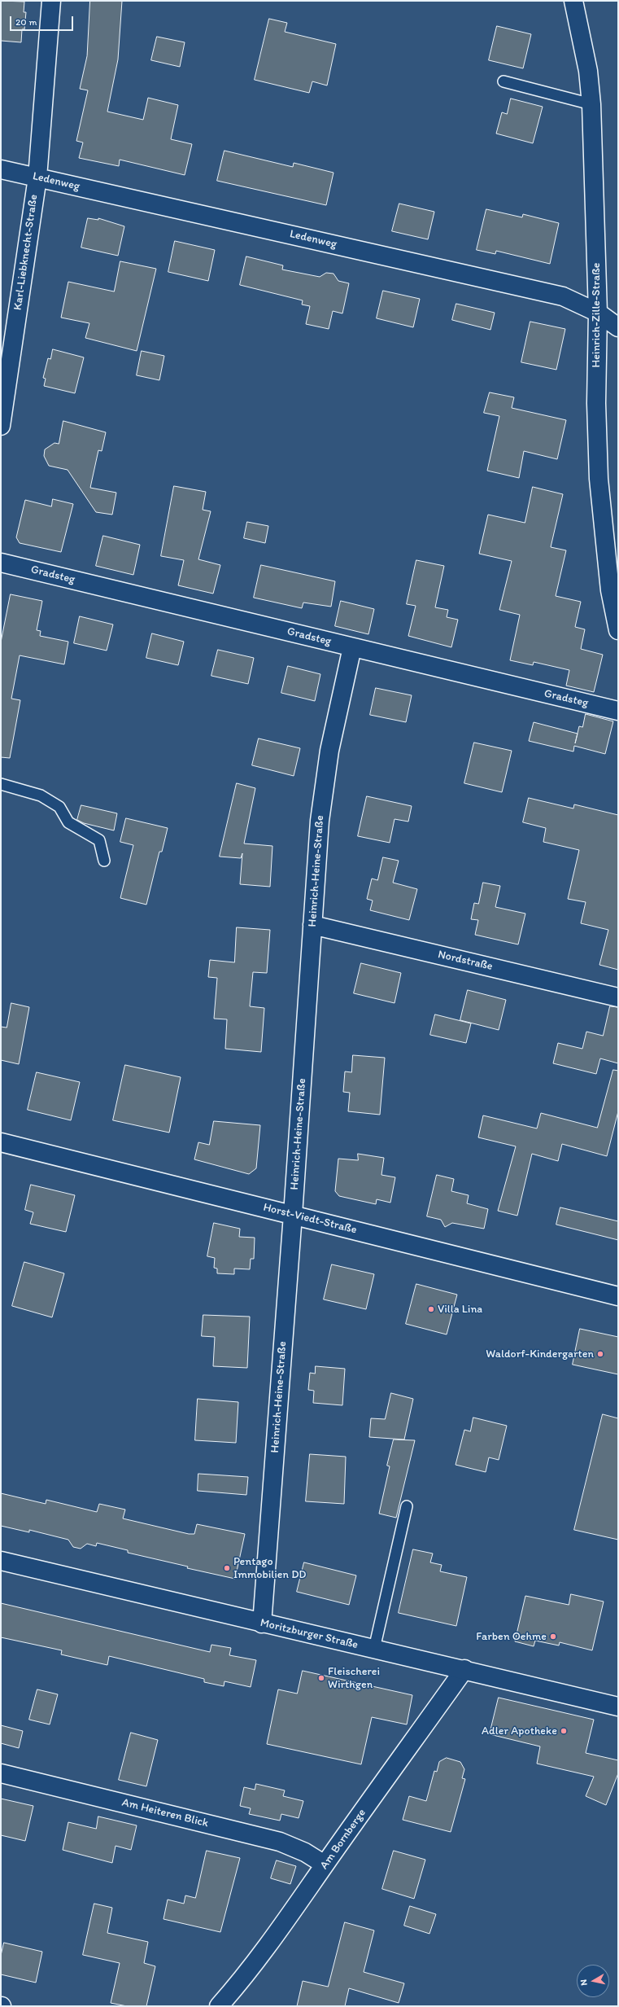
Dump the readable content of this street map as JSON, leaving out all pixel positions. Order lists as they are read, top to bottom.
{
  "streets": {
    "street": [
      "Ledenweg",
      "Karl-Liebknecht-Straße",
      "Heinrich-Zille-Straße",
      "Gradsteg",
      "Heinrich-Heine-Straße",
      "Nordstraße",
      "Horst-Viedt-Straße",
      "Moritzburger Straße",
      "Am Heiteren Blick",
      "Am Bornberge"
    ]
  },
  "crossings": [
    ["Ledenweg", "Karl-Liebknecht-Straße"],
    ["Ledenweg", "Heinrich-Zille-Straße"],
    ["Gradsteg", "Heinrich-Heine-Straße"],
    ["Heinrich-Heine-Straße", "Nordstraße"],
    ["Heinrich-Heine-Straße", "Horst-Viedt-Straße"],
    ["Heinrich-Heine-Straße", "Moritzburger Straße"],
    ["Moritzburger Straße", "Am Bornberge"],
    ["Am Heiteren Blick", "Am Bornberge"]
  ],
  "places": [
    "Villa Lina",
    "Waldorf-Kindergarten",
    "Pentago Immobilien DD",
    "Farben Oehme",
    "Fleischerei Wirthgen",
    "Adler Apotheke"
  ],
  "scale_bar": "20 m",
  "north": "left"
}
